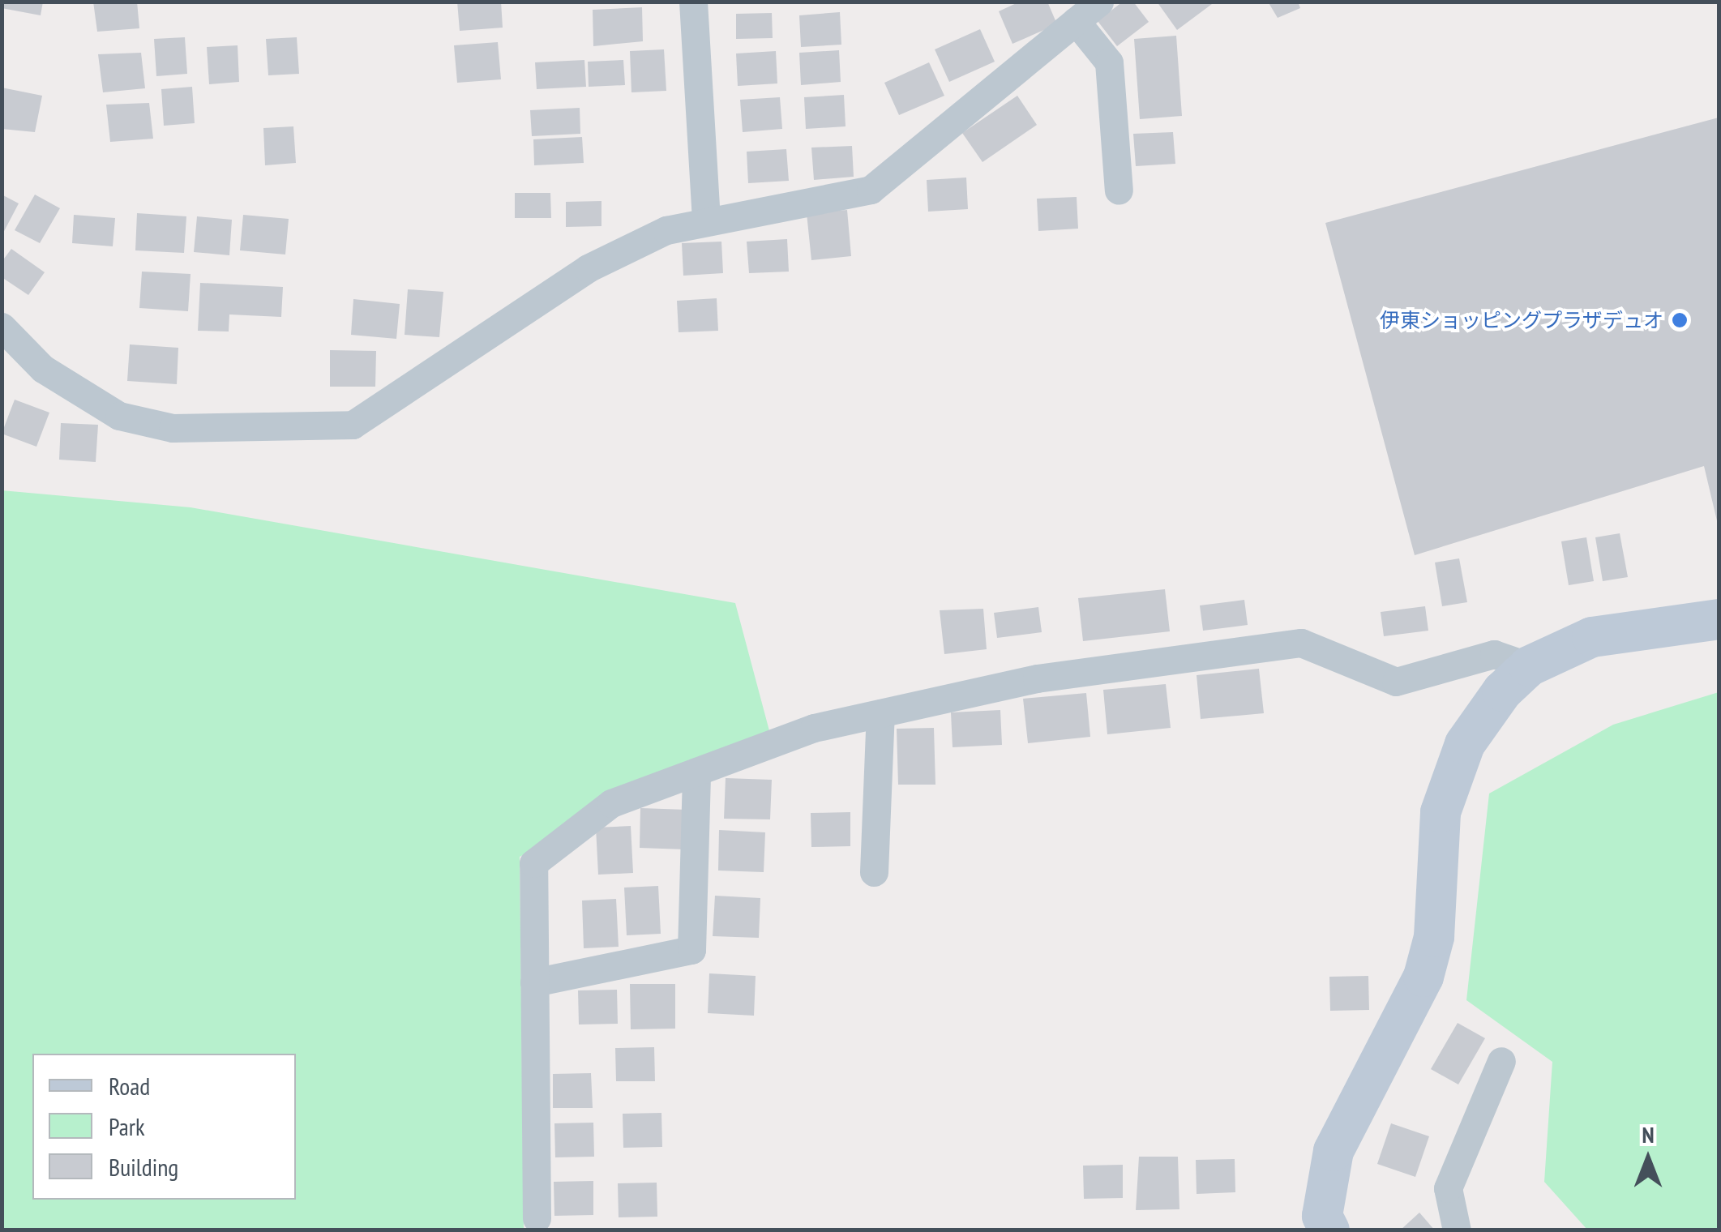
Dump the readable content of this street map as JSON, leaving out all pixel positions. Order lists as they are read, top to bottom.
{
  "places": ["伊東ショッピングプラザデュオ"],
  "legend": ["Road", "Park", "Building"],
  "north": "top"
}
